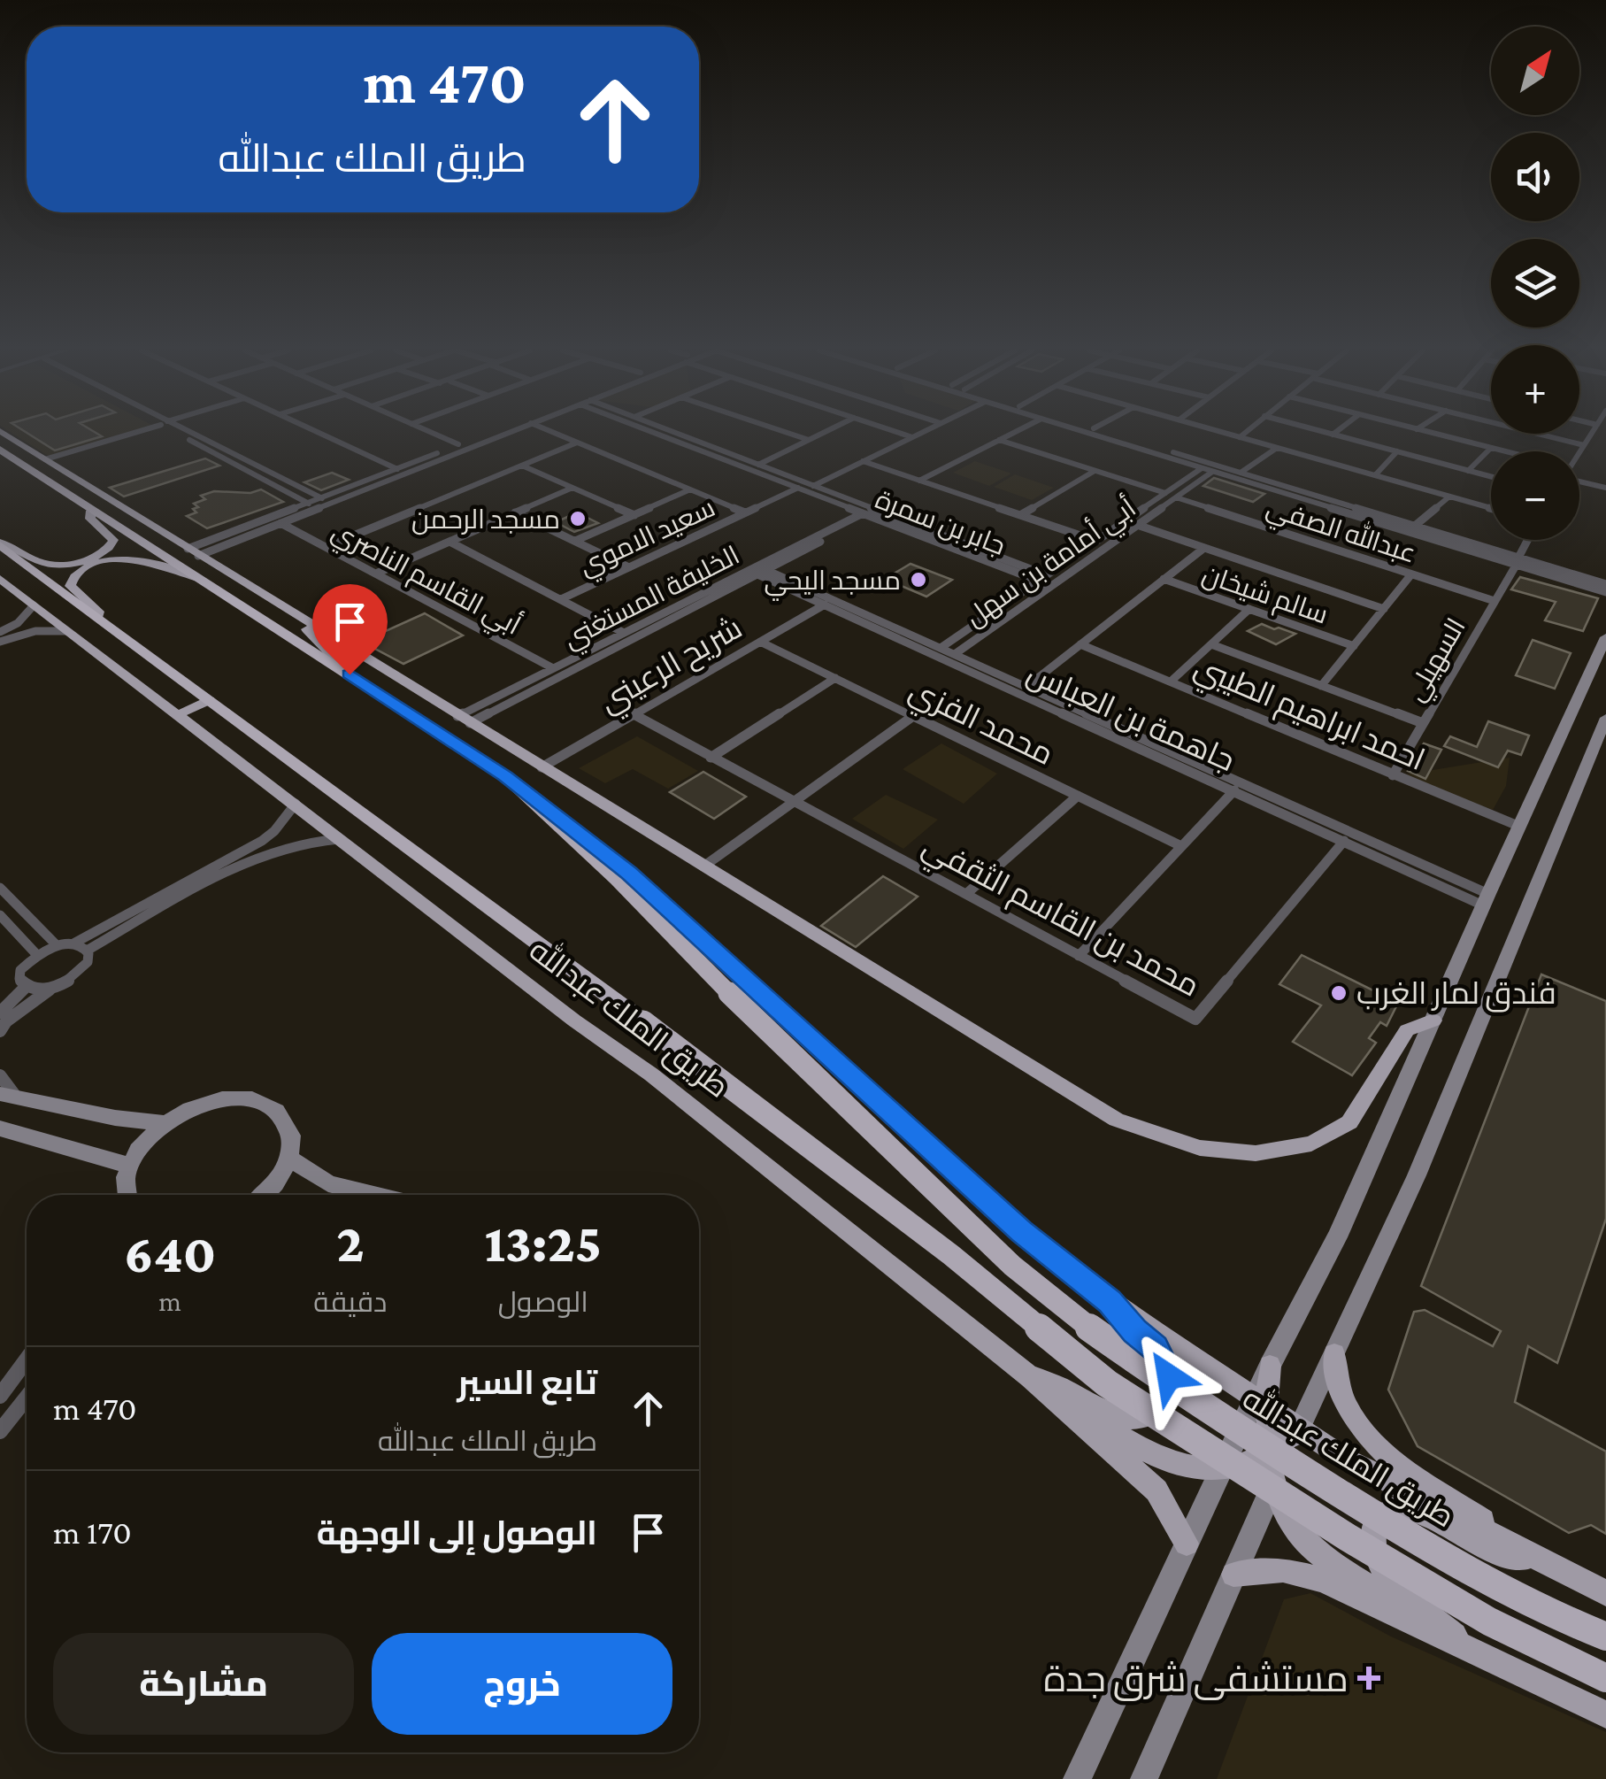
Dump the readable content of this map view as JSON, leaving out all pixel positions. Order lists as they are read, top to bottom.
{
  "streets": {
    "highway": ["طريق الملك عبدالله"],
    "street": [
      "جابر بن سمرة",
      "عبدالله الصفي",
      "سعيد الاموي",
      "أبي أمامة بن سهل",
      "أبي القاسم الناصري",
      "سالم شيخان",
      "الخليفة المستغني",
      "السهيلي",
      "شريح الرعيني",
      "احمد ابراهيم الطيبي",
      "جاهمة بن العباس",
      "محمد الفزي",
      "محمد بن القاسم الثقفي"
    ]
  },
  "crossings": [
    ["جابر بن سمرة", "سعيد الاموي"],
    ["جابر بن سمرة", "أبي أمامة بن سهل"],
    ["جابر بن سمرة", "الخليفة المستغني"],
    ["عبدالله الصفي", "أبي أمامة بن سهل"],
    ["عبدالله الصفي", "السهيلي"],
    ["أبي أمامة بن سهل", "جاهمة بن العباس"],
    ["أبي القاسم الناصري", "الخليفة المستغني"],
    ["الخليفة المستغني", "جاهمة بن العباس"],
    ["السهيلي", "احمد ابراهيم الطيبي"],
    ["شريح الرعيني", "جاهمة بن العباس"],
    ["شريح الرعيني", "محمد الفزي"],
    ["شريح الرعيني", "محمد بن القاسم الثقفي"],
    ["جاهمة بن العباس", "محمد بن القاسم الثقفي"]
  ],
  "places": {
    "other": ["مسجد الرحمن", "مسجد اليحي", "فندق لمار الغرب"],
    "health": ["مستشفى شرق جدة"]
  },
  "north": "top right",
  "page": {
    "map_buttons": ["+", "−"],
    "turn": ["470 m", "طريق الملك عبدالله"],
    "eta": [
      "13:25",
      "الوصول",
      "2",
      "دقيقة",
      "640",
      "m"
    ],
    "list": [
      {
        "name": "تابع السير",
        "note": "طريق الملك عبدالله",
        "value": "470 m"
      },
      {
        "name": "الوصول إلى الوجهة",
        "value": "170 m"
      }
    ],
    "buttons": ["خروج", "مشاركة"]
  }
}
